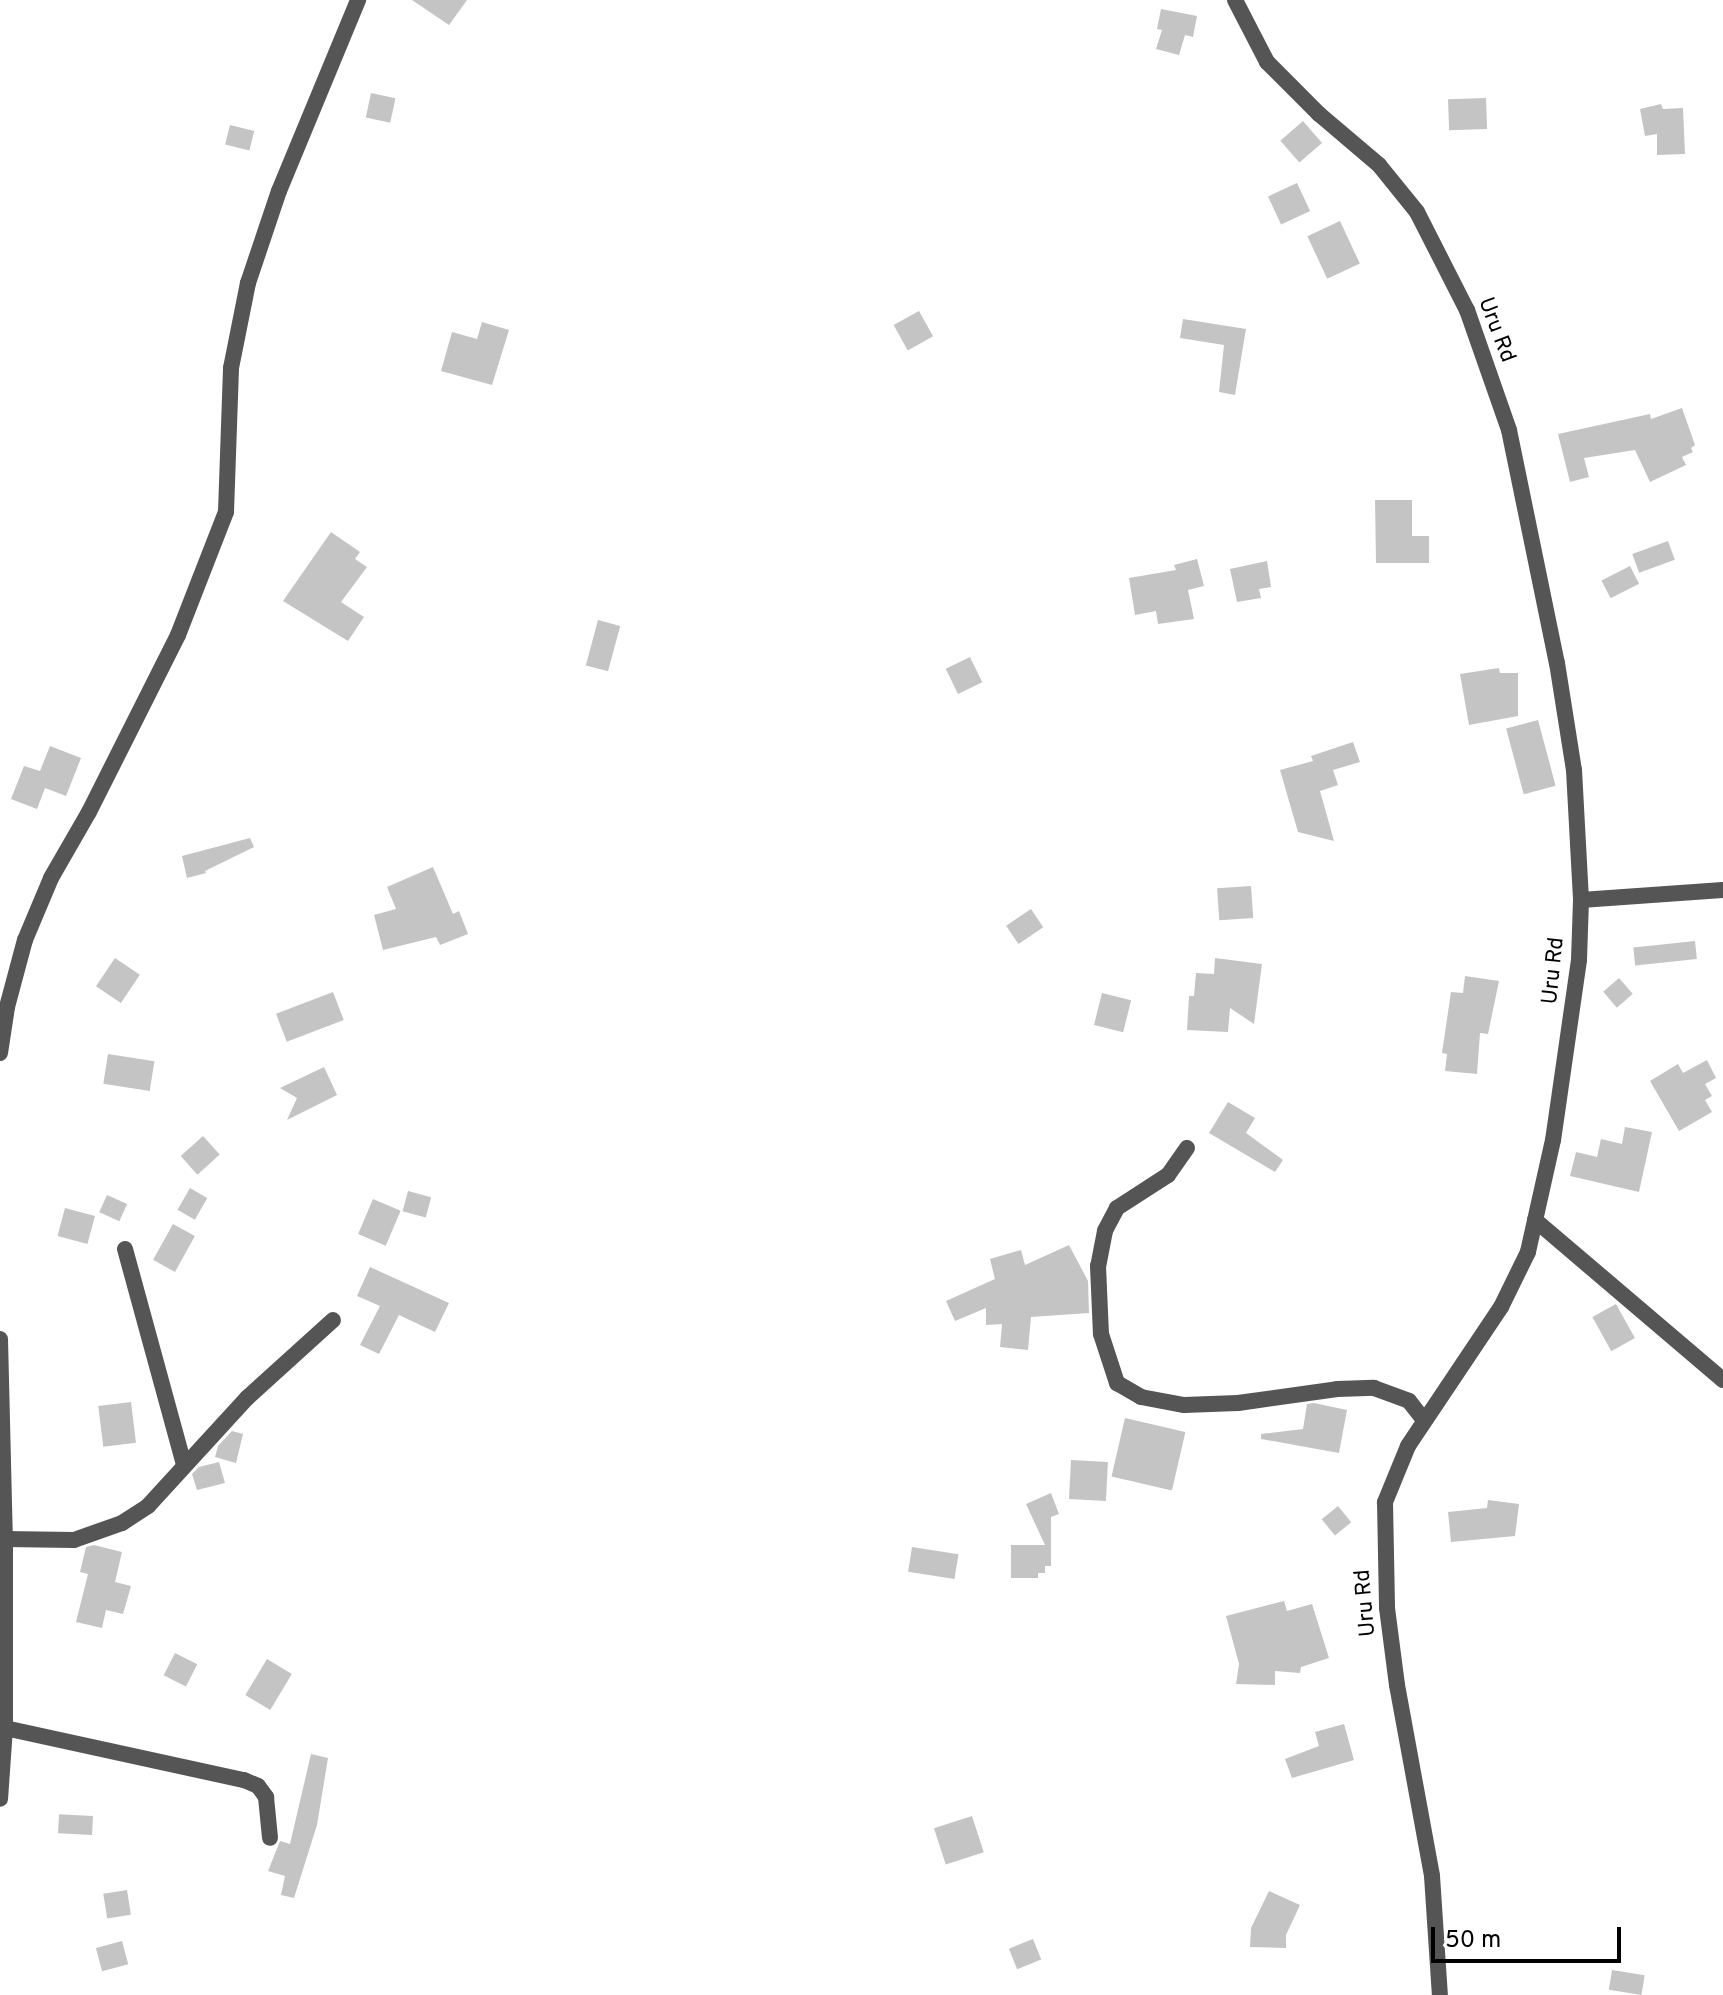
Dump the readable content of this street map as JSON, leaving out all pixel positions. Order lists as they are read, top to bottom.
{
  "streets": {
    "street": ["Uru Rd"]
  },
  "scale_bar": "50 m"
}
